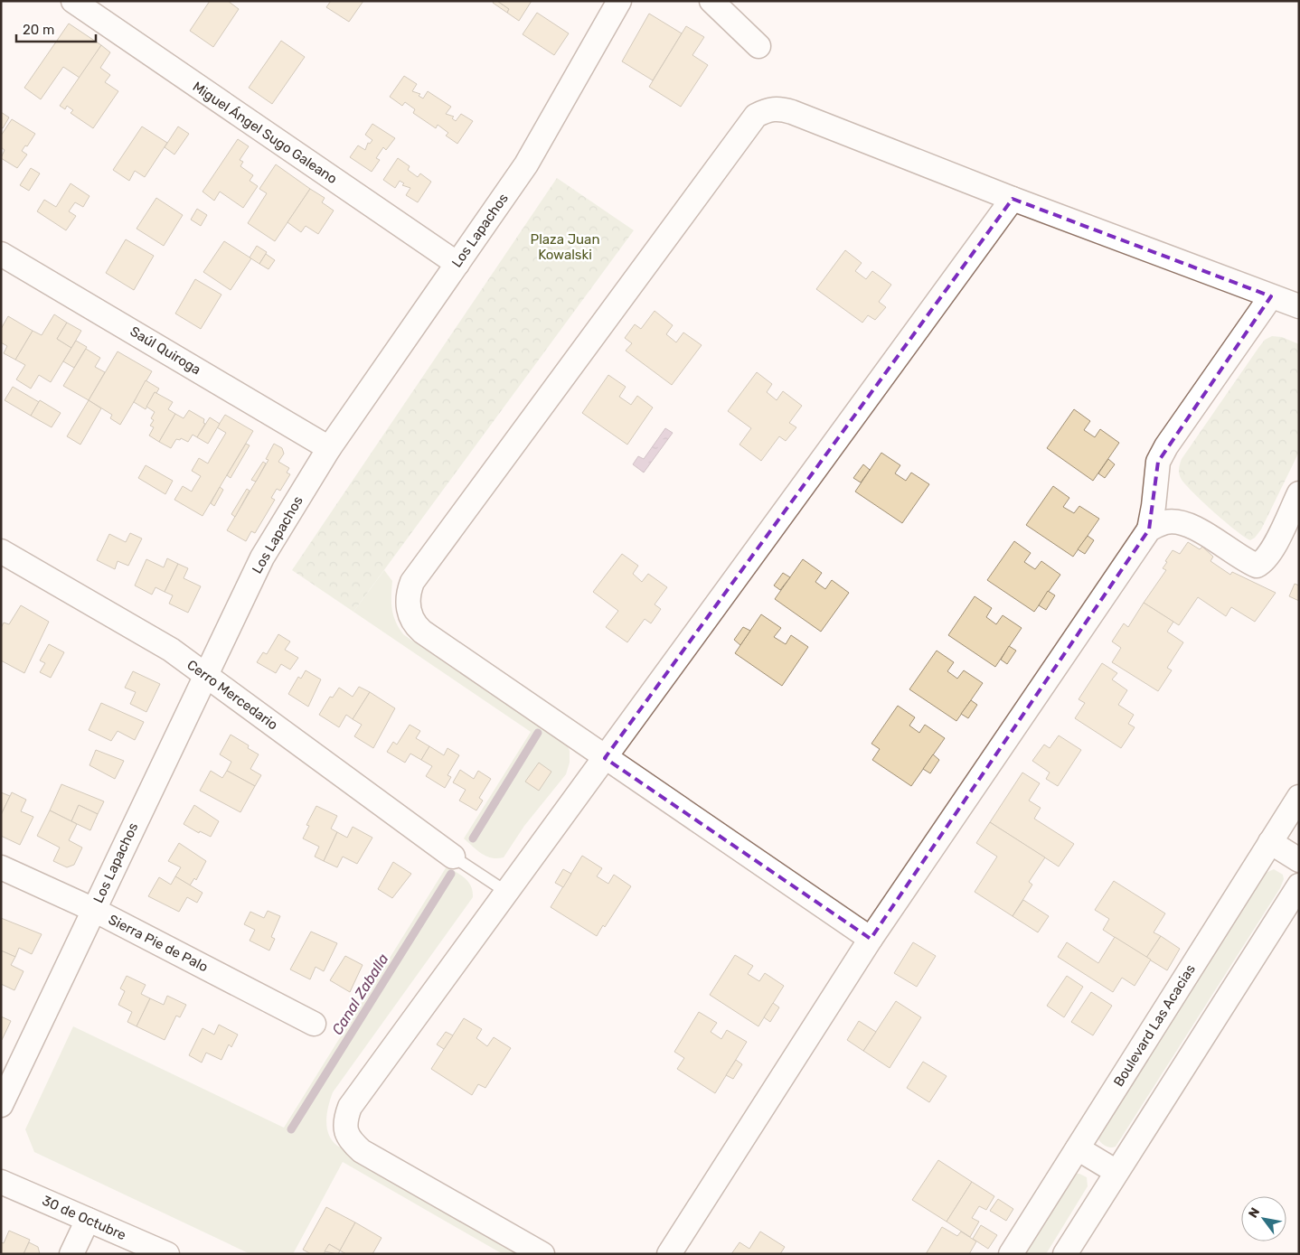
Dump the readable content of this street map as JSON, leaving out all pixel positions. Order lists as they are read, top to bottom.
{
  "streets": {
    "street": [
      "Miguel Ángel Sugo Galeano",
      "Los Lapachos",
      "Saúl Quiroga",
      "Cerro Mercedario",
      "Sierra Pie de Palo",
      "Boulevard Las Acacias",
      "30 de Octubre"
    ]
  },
  "crossings": [
    ["Miguel Ángel Sugo Galeano", "Los Lapachos"],
    ["Los Lapachos", "Saúl Quiroga"],
    ["Los Lapachos", "Cerro Mercedario"],
    ["Los Lapachos", "Sierra Pie de Palo"]
  ],
  "water": ["Canal Zaballa"],
  "parks": ["Plaza Juan Kowalski"],
  "scale_bar": "20 m",
  "north": "top left"
}
